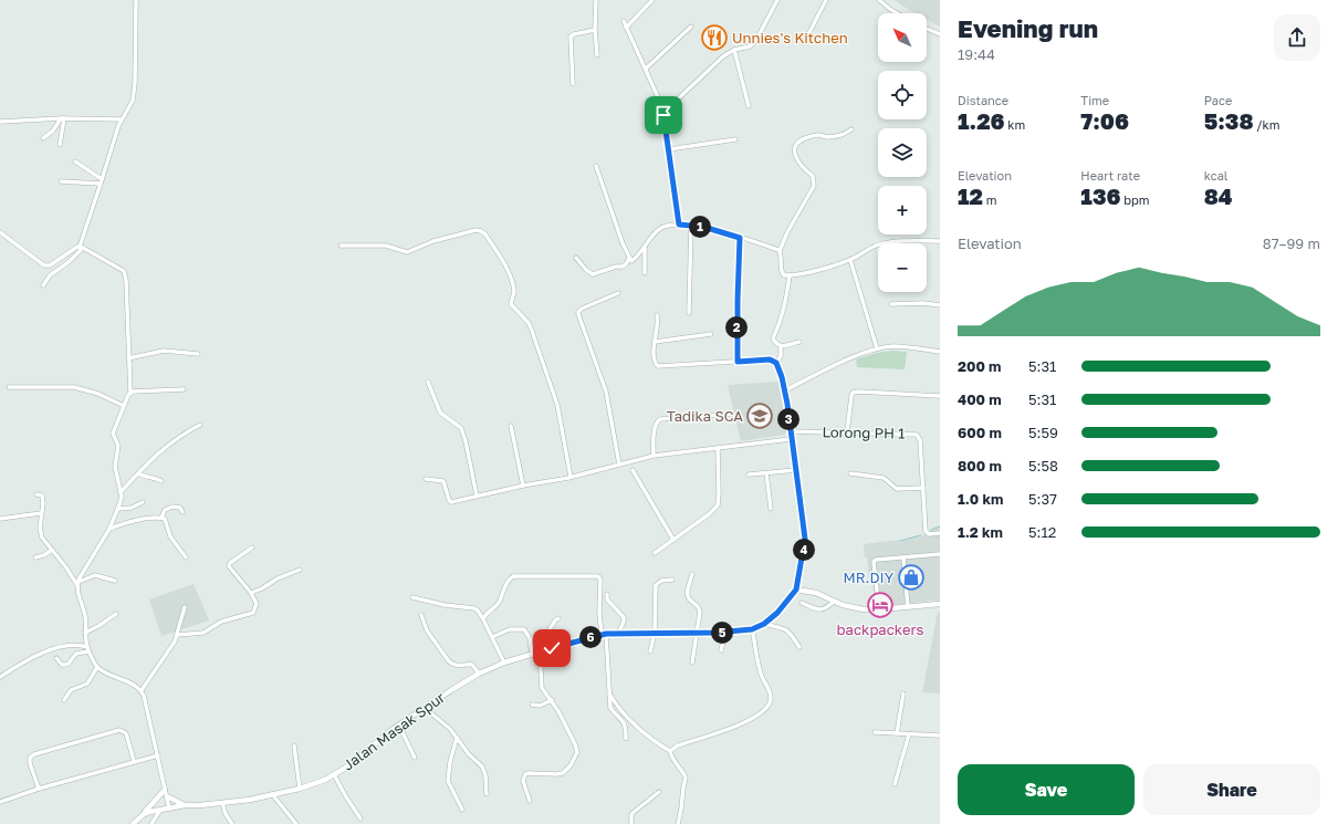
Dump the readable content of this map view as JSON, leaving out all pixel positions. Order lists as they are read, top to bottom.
{
  "streets": {
    "street": ["Lorong PH 1", "Jalan Masak Spur"]
  },
  "places": {
    "restaurant": ["Unnies's Kitchen"],
    "school or university": ["Tadika SCA"],
    "shop": ["MR.DIY"],
    "hotel": ["backpackers"]
  },
  "north": "top left",
  "page": {
    "heading": ["Evening run", "19:44"],
    "map_buttons": ["+", "−"],
    "stats": [
      ["Distance", "1.26 km"],
      ["Time", "7:06"],
      ["Pace", "5:38 /km"],
      ["Elevation", "12 m"],
      ["Heart rate", "136 bpm"],
      ["kcal", "84"]
    ],
    "pins": [
      "1",
      "2",
      "3",
      "4",
      "5",
      "6"
    ],
    "chart": ["Elevation", "87–99 m"],
    "list": [
      {
        "name": "200 m",
        "note": "5:31"
      },
      {
        "name": "400 m",
        "note": "5:31"
      },
      {
        "name": "600 m",
        "note": "5:59"
      },
      {
        "name": "800 m",
        "note": "5:58"
      },
      {
        "name": "1.0 km",
        "note": "5:37"
      },
      {
        "name": "1.2 km",
        "note": "5:12"
      }
    ],
    "buttons": ["Save", "Share"]
  }
}
